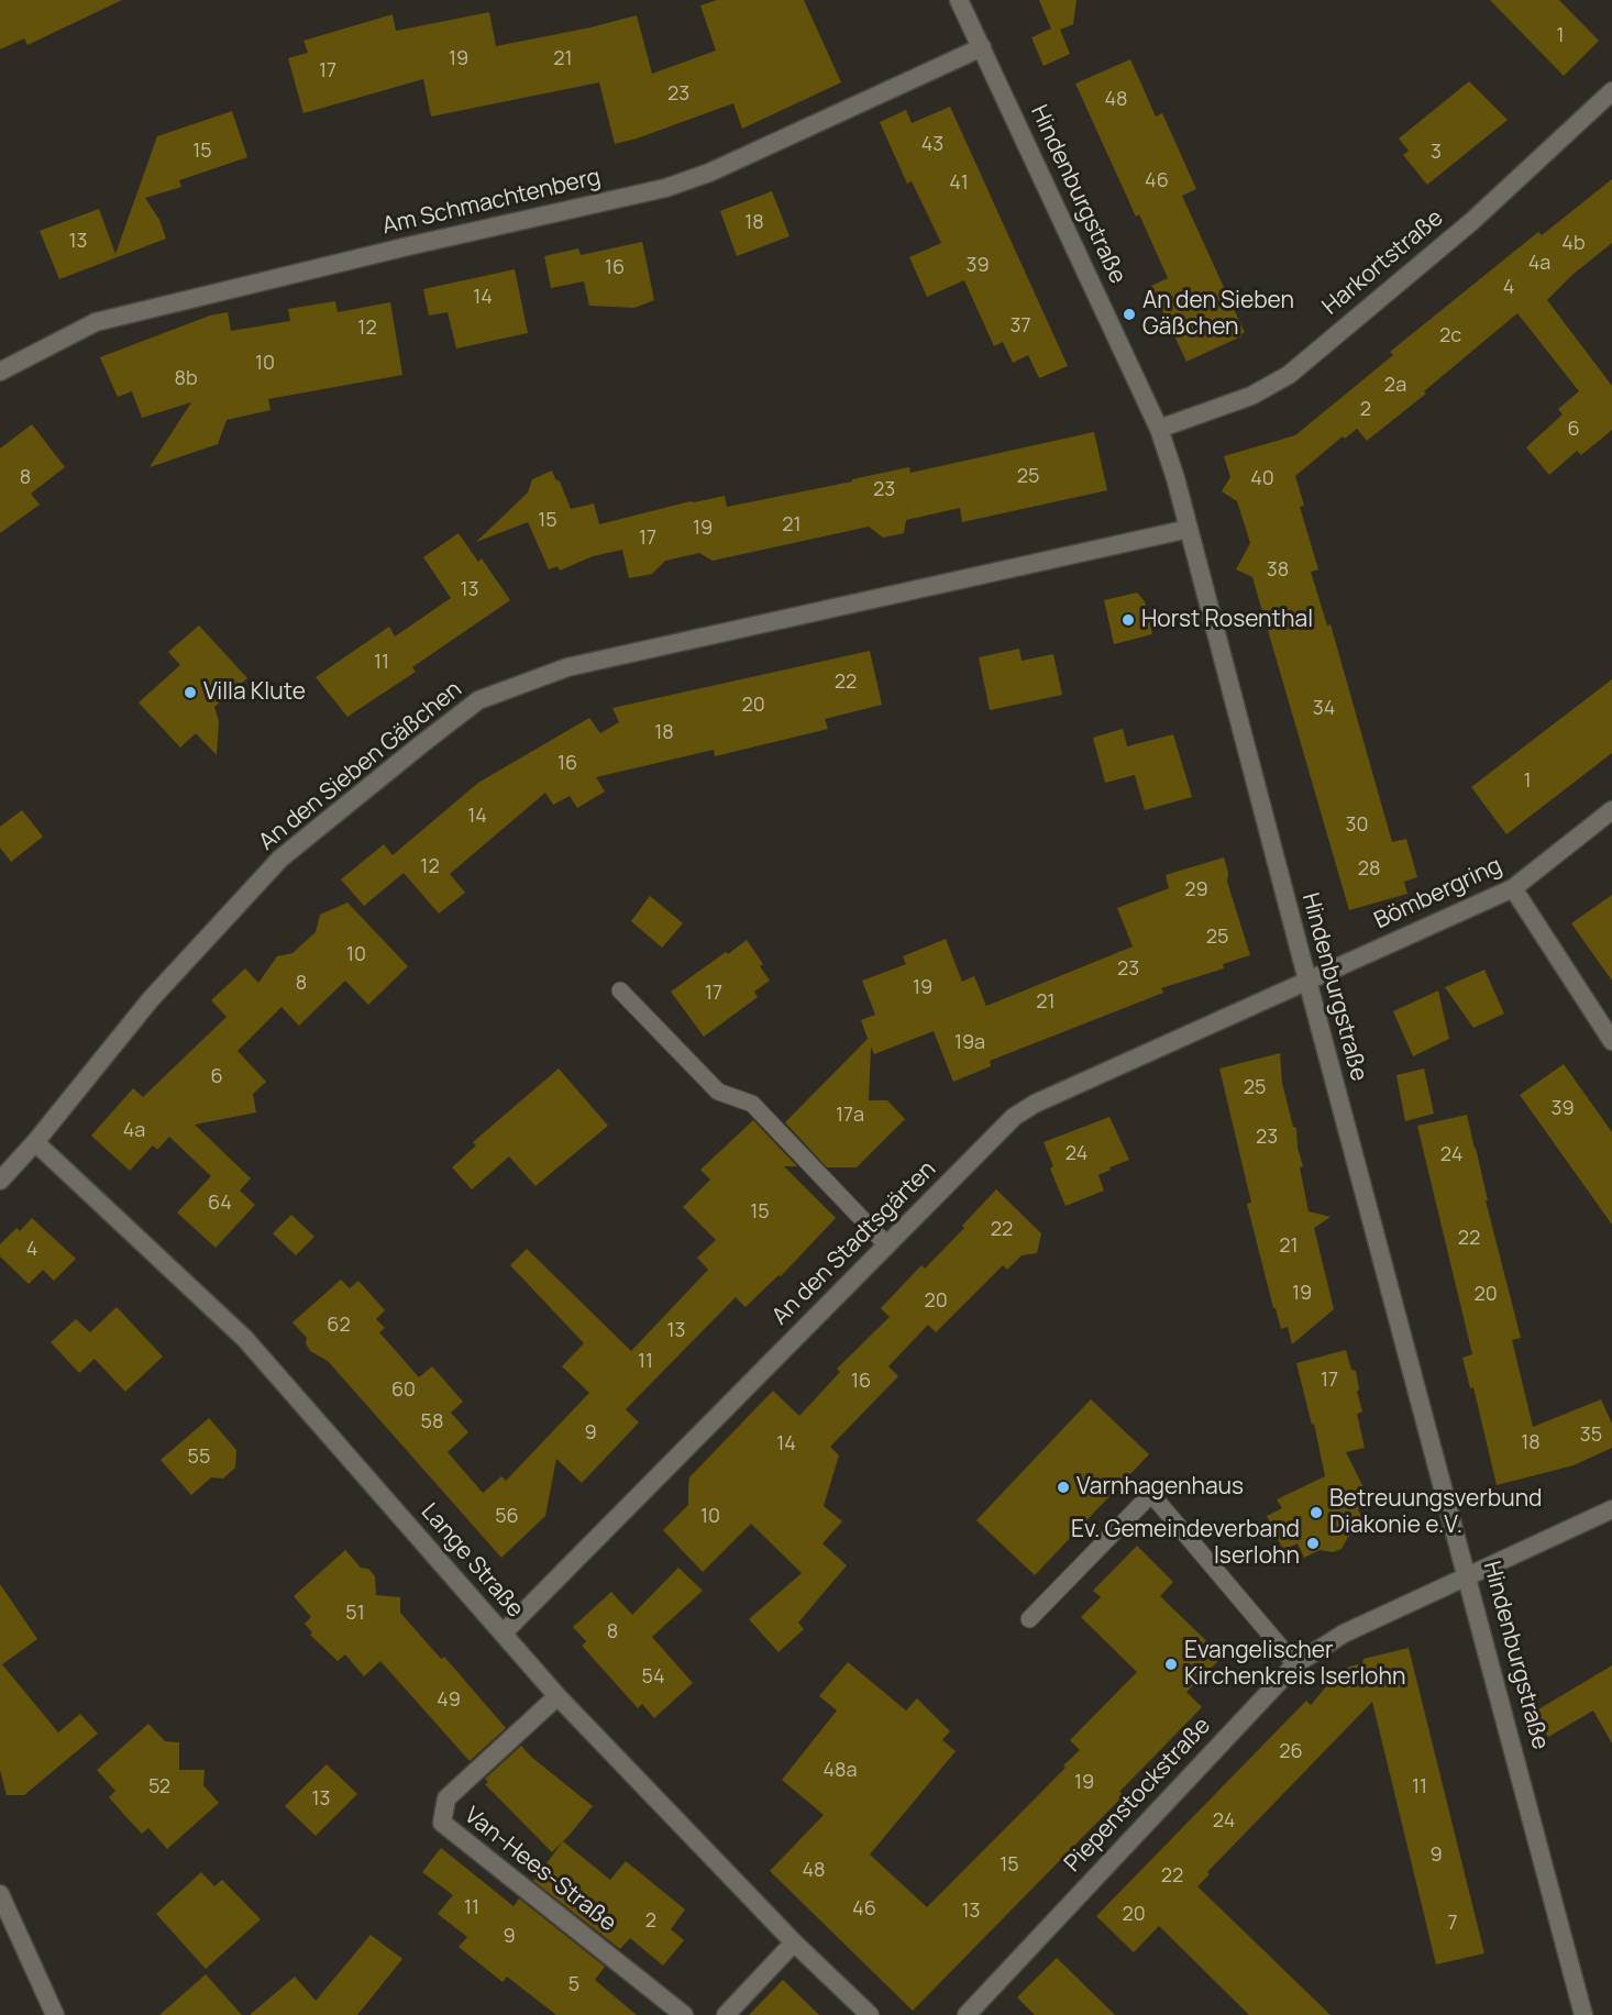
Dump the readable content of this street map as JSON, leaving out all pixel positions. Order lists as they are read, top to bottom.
{
  "streets": {
    "street": [
      "Hindenburgstraße",
      "Am Schmachtenberg",
      "Harkortstraße",
      "An den Sieben Gäßchen",
      "Bömbergring",
      "An den Stadtsgärten",
      "Lange Straße",
      "Piepenstockstraße",
      "Van-Hees-Straße"
    ]
  },
  "crossings": [
    ["Hindenburgstraße", "Am Schmachtenberg"],
    ["Hindenburgstraße", "Harkortstraße"],
    ["Hindenburgstraße", "An den Sieben Gäßchen"],
    ["Hindenburgstraße", "Bömbergring"],
    ["Hindenburgstraße", "An den Stadtsgärten"],
    ["Hindenburgstraße", "Piepenstockstraße"],
    ["An den Sieben Gäßchen", "Lange Straße"],
    ["Bömbergring", "An den Stadtsgärten"],
    ["An den Stadtsgärten", "Lange Straße"],
    ["Lange Straße", "Van-Hees-Straße"]
  ],
  "places": [
    "An den Sieben Gäßchen",
    "Horst Rosenthal",
    "Villa Klute",
    "Varnhagenhaus",
    "Betreuungsverbund Diakonie e.V.",
    "Ev. Gemeindeverband Iserlohn",
    "Evangelischer Kirchenkreis Iserlohn"
  ],
  "house_numbers": [
    "1",
    "19",
    "21",
    "17",
    "23",
    "48",
    "43",
    "15",
    "3",
    "46",
    "41",
    "18",
    "13",
    "4b",
    "4a",
    "39",
    "16",
    "4",
    "14",
    "37",
    "12",
    "2c",
    "10",
    "8b",
    "2a",
    "2",
    "6",
    "25",
    "8",
    "40",
    "23",
    "15",
    "21",
    "19",
    "17",
    "38",
    "13",
    "11",
    "22",
    "20",
    "34",
    "18",
    "16",
    "1",
    "14",
    "30",
    "12",
    "28",
    "29",
    "25",
    "10",
    "23",
    "8",
    "19",
    "17",
    "21",
    "19a",
    "6",
    "25",
    "39",
    "17a",
    "4a",
    "23",
    "24",
    "24",
    "64",
    "15",
    "22",
    "22",
    "21",
    "4",
    "19",
    "20",
    "20",
    "62",
    "13",
    "11",
    "17",
    "16",
    "60",
    "58",
    "9",
    "35",
    "18",
    "14",
    "55",
    "56",
    "10",
    "51",
    "8",
    "54",
    "49",
    "26",
    "48a",
    "19",
    "52",
    "11",
    "13",
    "24",
    "9",
    "15",
    "48",
    "22",
    "11",
    "46",
    "13",
    "20",
    "2",
    "7",
    "9",
    "5"
  ]
}
